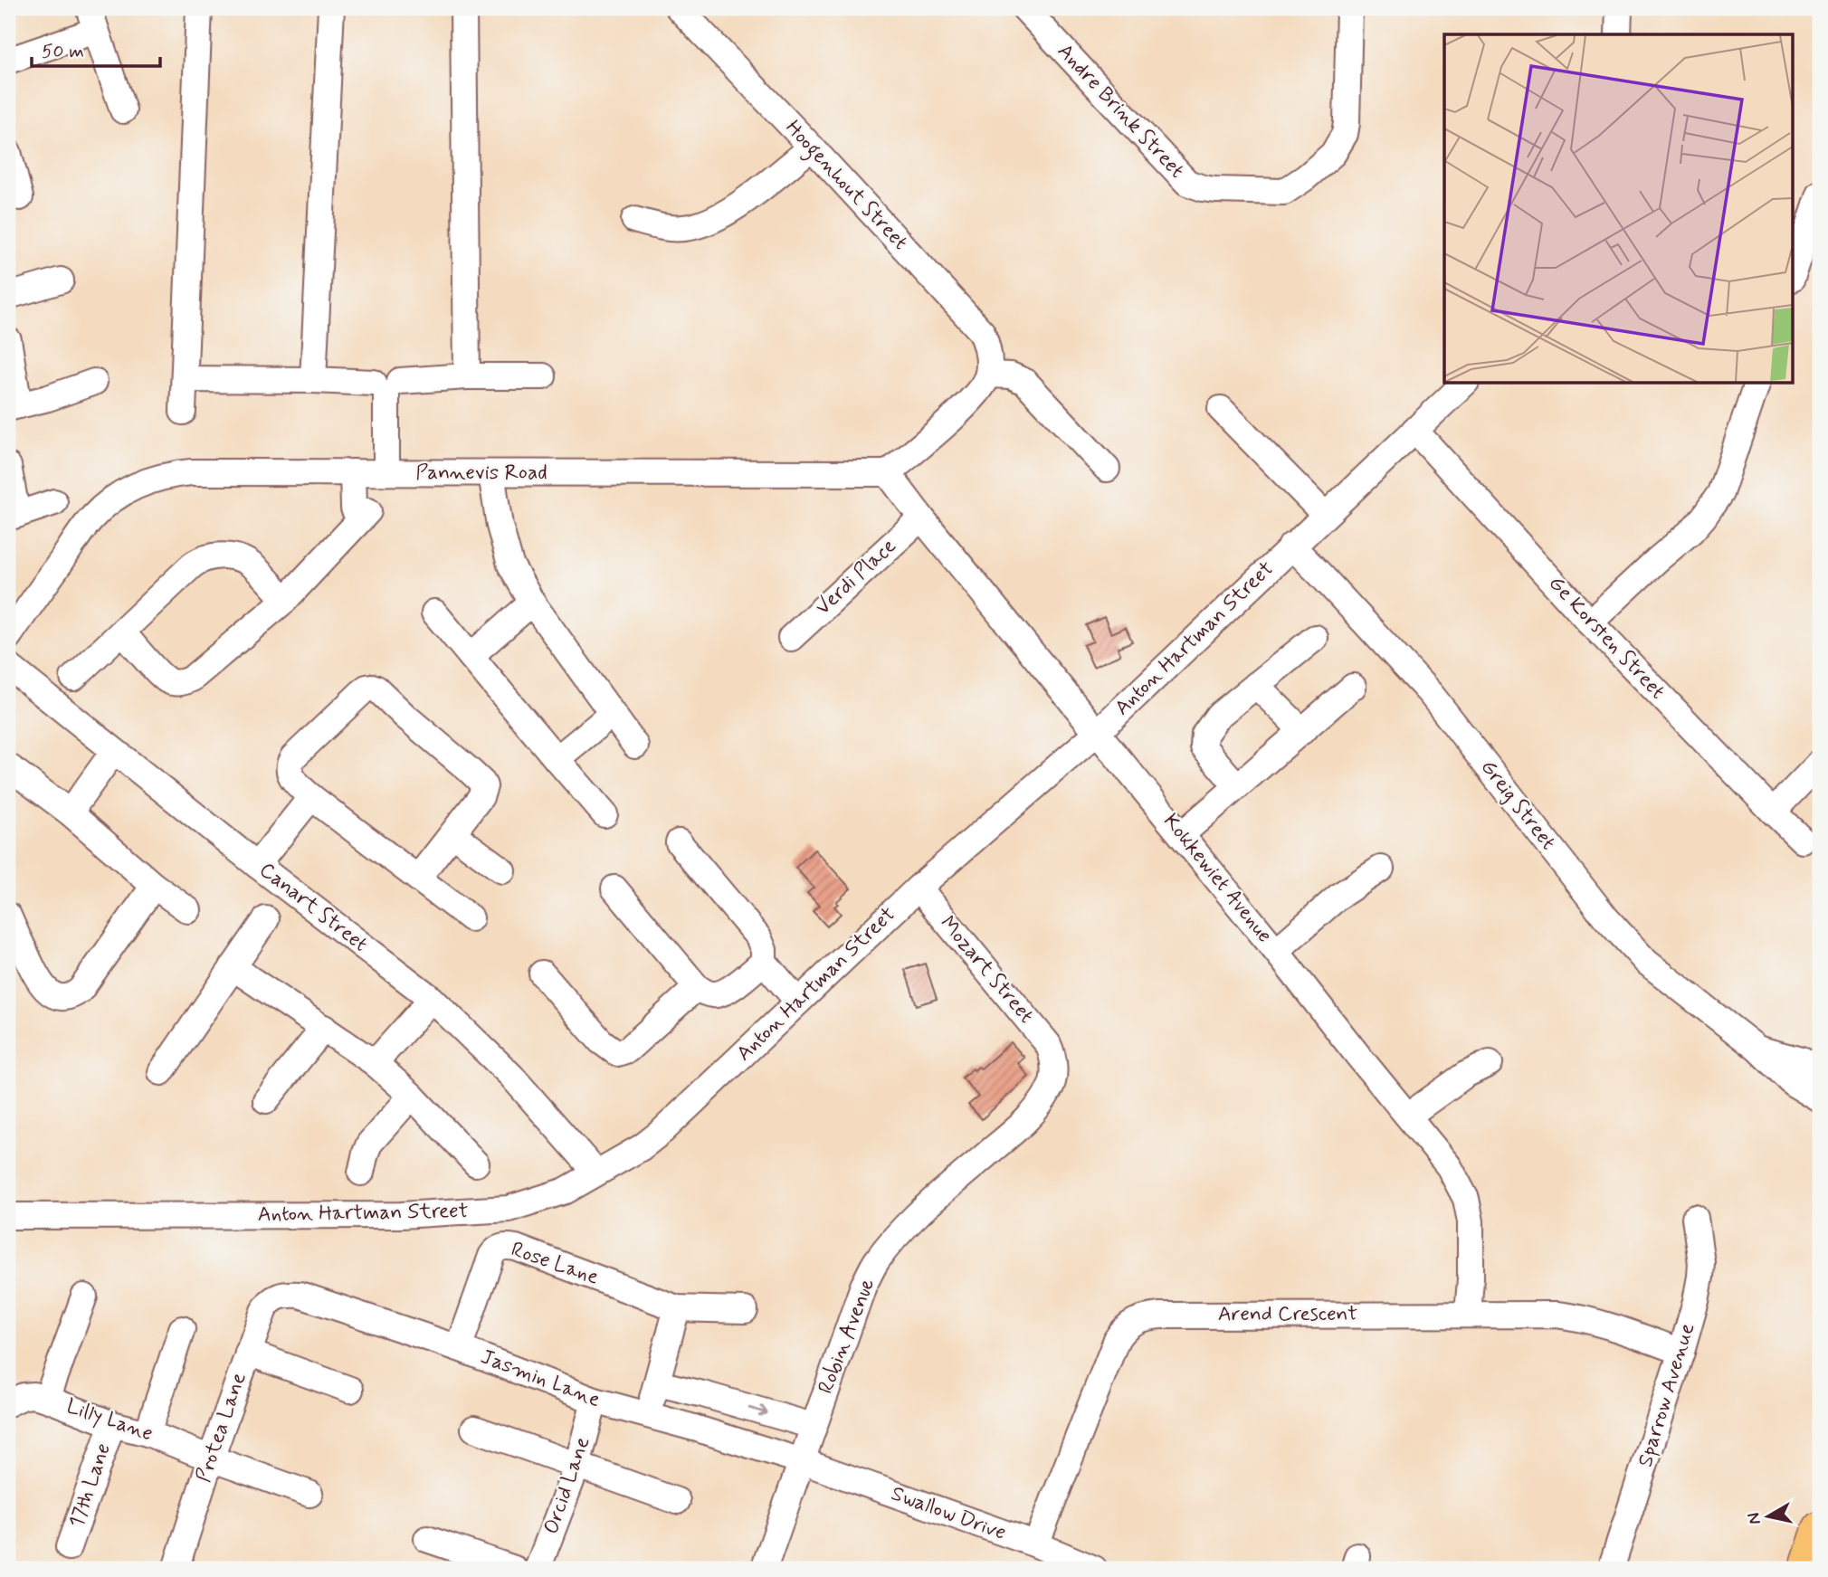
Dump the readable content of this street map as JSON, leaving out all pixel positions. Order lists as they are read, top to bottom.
{
  "streets": {
    "street": [
      "Andre Brink Street",
      "Hoogenhout Street",
      "Pannevis Road",
      "Verdi Place",
      "Ge Korsten Street",
      "Anton Hartman Street",
      "Greig Street",
      "Kokkewiet Avenue",
      "Canart Street",
      "Mozart Street",
      "Rose Lane",
      "Arend Crescent",
      "Robin Avenue",
      "Jasmin Lane",
      "Sparrow Avenue",
      "Lilly Lane",
      "Protea Lane",
      "17th Lane",
      "Orcid Lane",
      "Swallow Drive"
    ]
  },
  "crossings": [
    ["Pannevis Road", "Kokkewiet Avenue"],
    ["Verdi Place", "Kokkewiet Avenue"],
    ["Ge Korsten Street", "Anton Hartman Street"],
    ["Anton Hartman Street", "Greig Street"],
    ["Anton Hartman Street", "Kokkewiet Avenue"],
    ["Anton Hartman Street", "Canart Street"],
    ["Anton Hartman Street", "Mozart Street"],
    ["Kokkewiet Avenue", "Arend Crescent"],
    ["Mozart Street", "Robin Avenue"],
    ["Rose Lane", "Jasmin Lane"],
    ["Arend Crescent", "Sparrow Avenue"],
    ["Arend Crescent", "Swallow Drive"],
    ["Robin Avenue", "Jasmin Lane"],
    ["Robin Avenue", "Swallow Drive"],
    ["Jasmin Lane", "Protea Lane"],
    ["Jasmin Lane", "Orcid Lane"],
    ["Jasmin Lane", "Swallow Drive"],
    ["Lilly Lane", "Protea Lane"],
    ["Lilly Lane", "17th Lane"]
  ],
  "scale_bar": "50 m",
  "north": "left"
}
